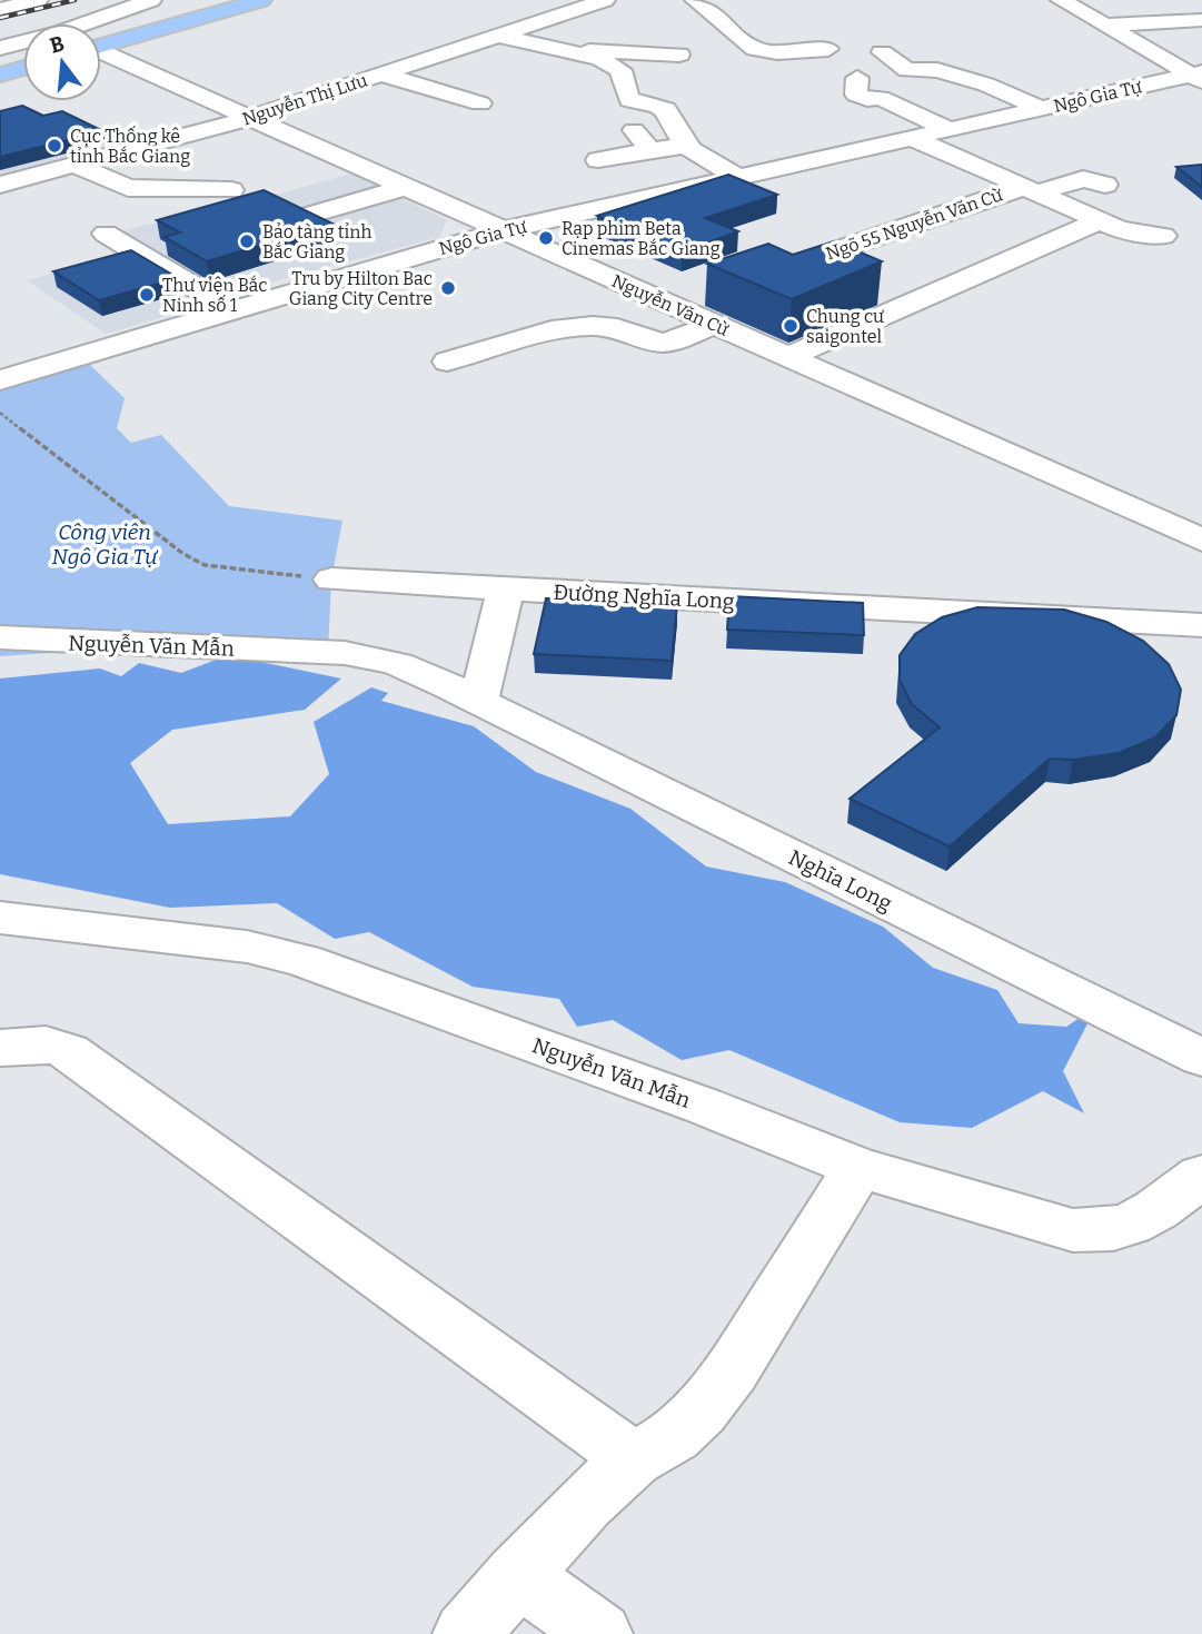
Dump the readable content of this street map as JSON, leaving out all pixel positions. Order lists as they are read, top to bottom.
{
  "streets": {
    "street": [
      "Ngô Gia Tự",
      "Nguyễn Thị Lưu",
      "Ngõ 55 Nguyễn Văn Cừ",
      "Nguyễn Văn Cừ",
      "Đường Nghĩa Long",
      "Nguyễn Văn Mẫn",
      "Nghĩa Long"
    ]
  },
  "crossings": [
    ["Ngô Gia Tự", "Nguyễn Văn Cừ"],
    ["Nguyễn Thị Lưu", "Nguyễn Văn Cừ"],
    ["Nguyễn Văn Mẫn", "Nghĩa Long"]
  ],
  "parks": ["Công viên Ngô Gia Tự"],
  "places": [
    "Cục Thống kê tỉnh Bắc Giang",
    "Rạp phim Beta Cinemas Bắc Giang",
    "Bảo tàng tỉnh Bắc Giang",
    "Tru by Hilton Bac Giang City Centre",
    "Thư viện Bắc Ninh số 1",
    "Chung cư saigontel"
  ],
  "north": "top"
}
